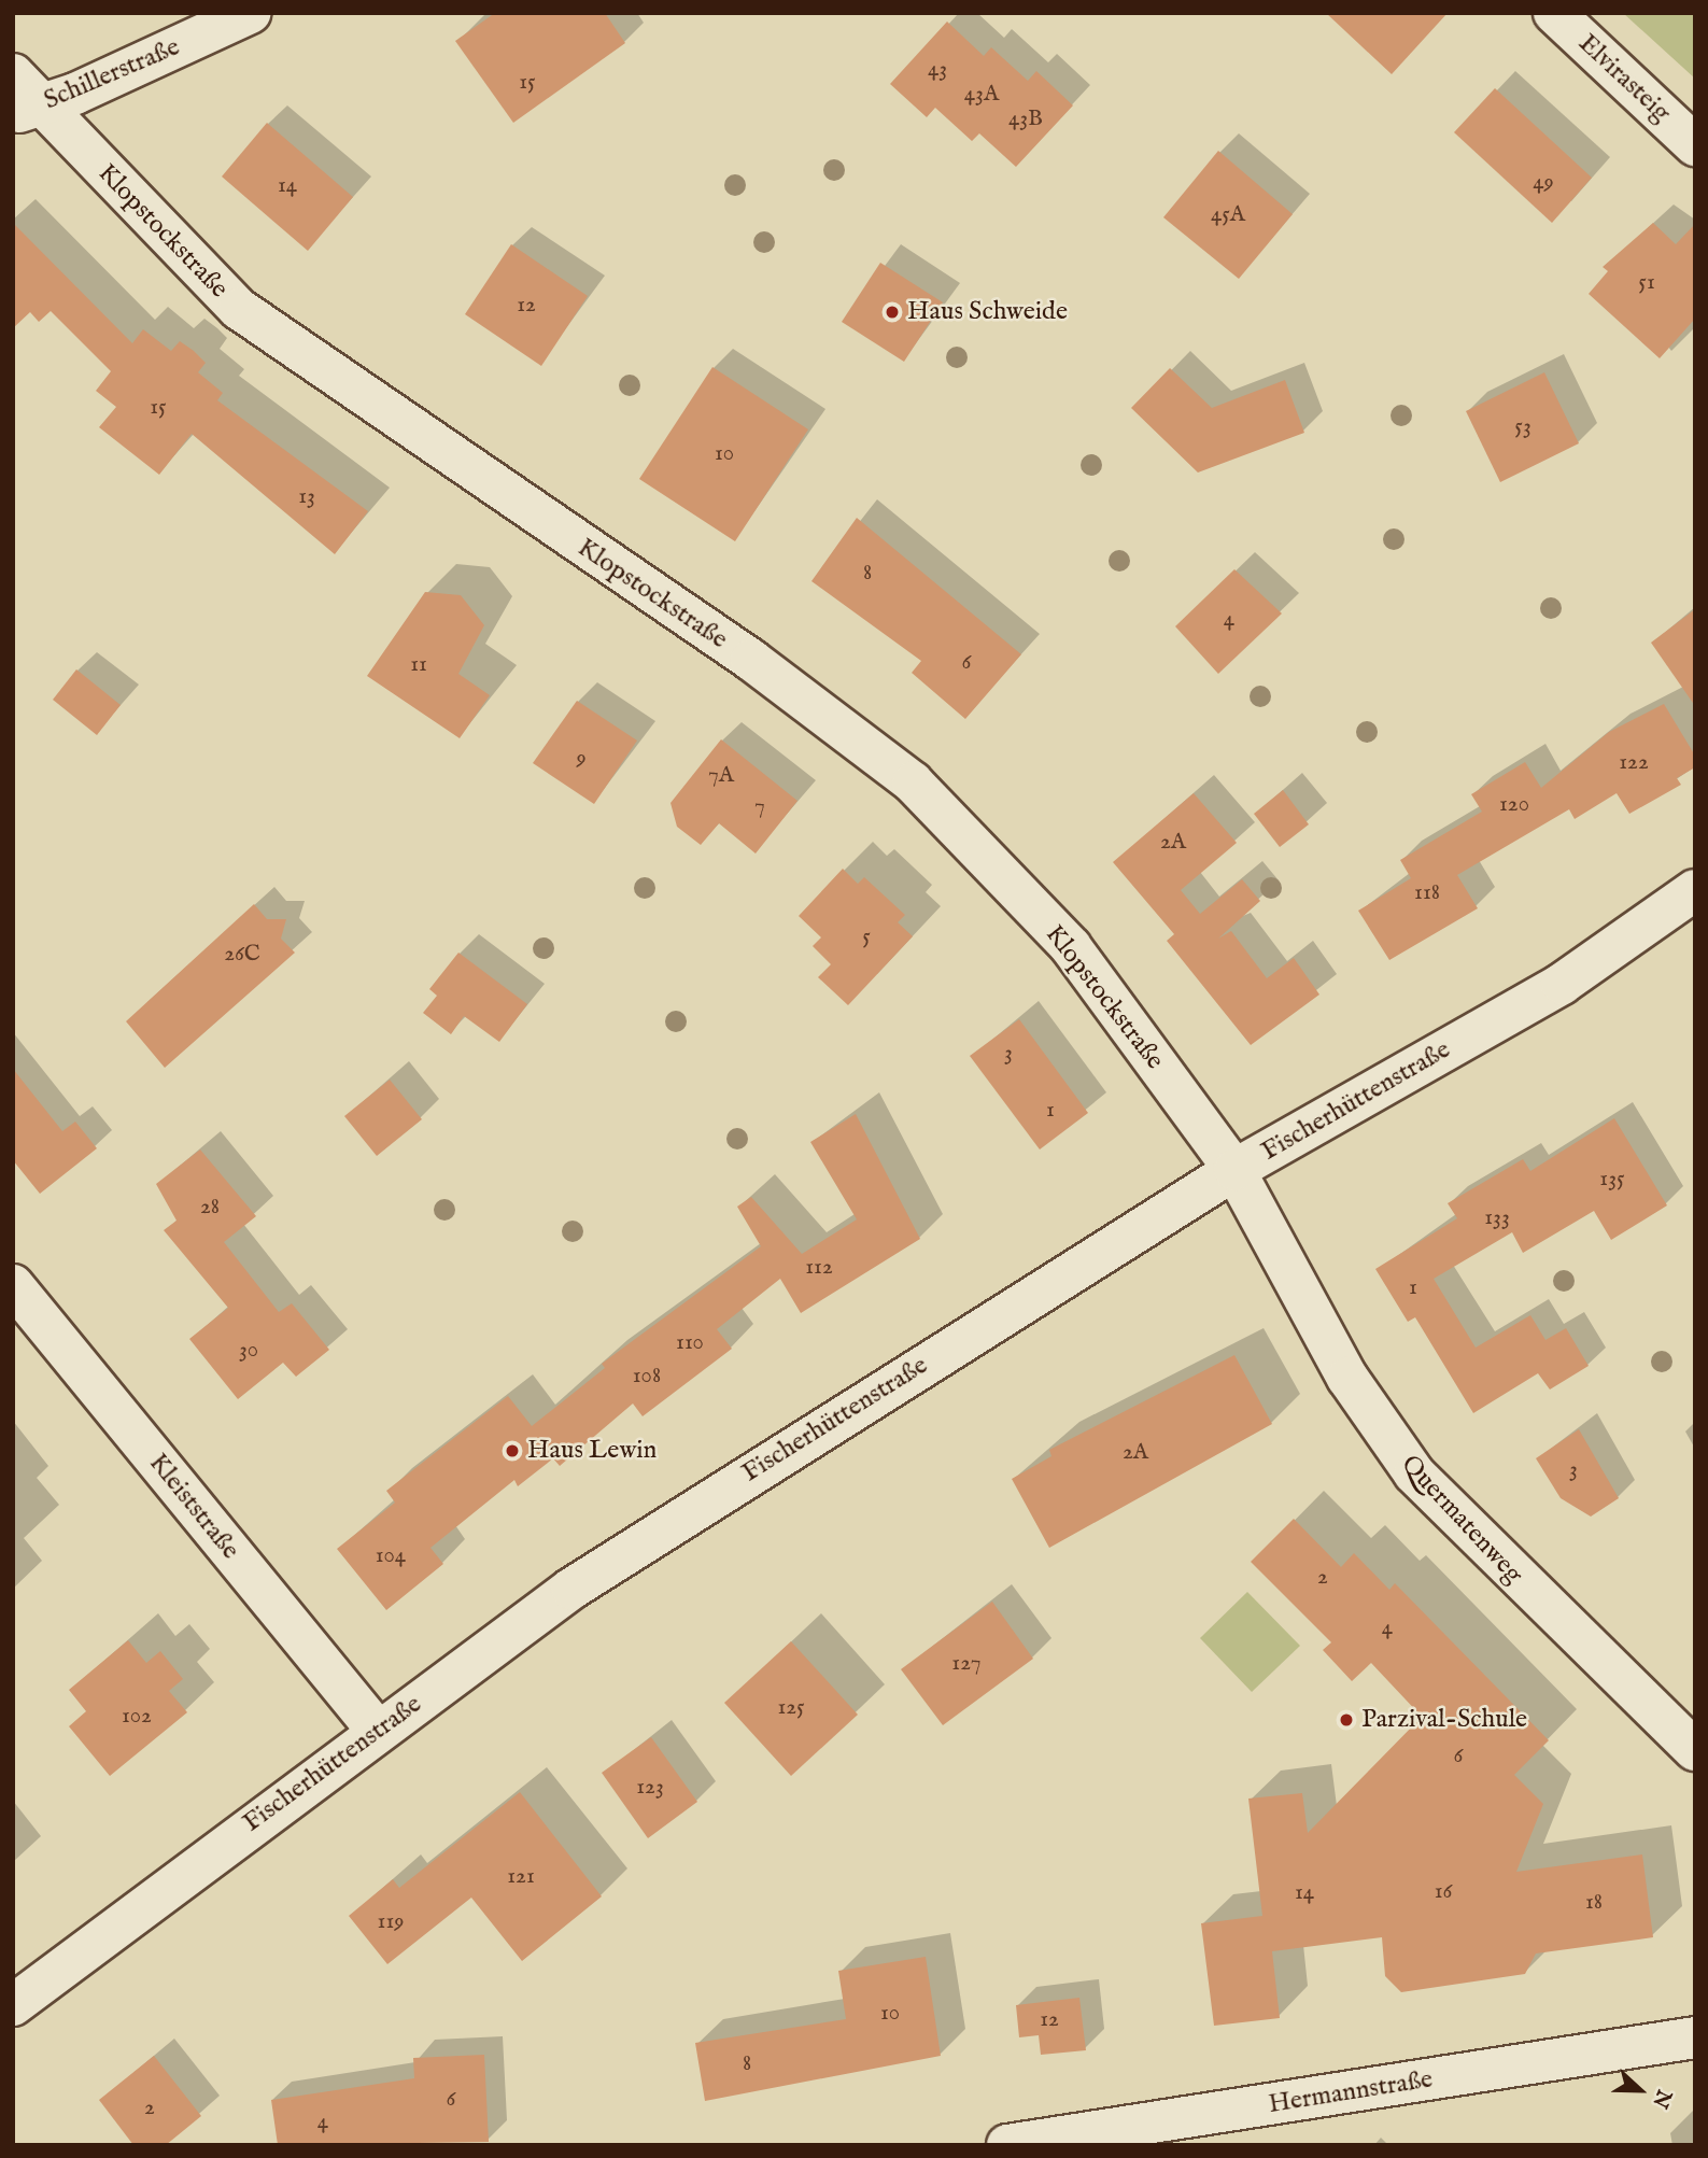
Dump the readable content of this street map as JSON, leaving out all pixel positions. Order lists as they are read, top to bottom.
{
  "streets": {
    "street": [
      "Schillerstraße",
      "Elvirasteig",
      "Klopstockstraße",
      "Fischerhüttenstraße",
      "Kleiststraße",
      "Quermatenweg",
      "Hermannstraße"
    ]
  },
  "crossings": [
    ["Schillerstraße", "Klopstockstraße"],
    ["Klopstockstraße", "Fischerhüttenstraße"],
    ["Klopstockstraße", "Quermatenweg"],
    ["Fischerhüttenstraße", "Kleiststraße"],
    ["Fischerhüttenstraße", "Quermatenweg"]
  ],
  "places": ["Haus Schweide", "Haus Lewin", "Parzival-Schule"],
  "house_numbers": [
    "43",
    "15",
    "43A",
    "43B",
    "49",
    "14",
    "45A",
    "51",
    "12",
    "15",
    "53",
    "10",
    "13",
    "8",
    "4",
    "6",
    "11",
    "9",
    "122",
    "7A",
    "120",
    "7",
    "2A",
    "118",
    "5",
    "26C",
    "3",
    "1",
    "135",
    "28",
    "133",
    "112",
    "1",
    "110",
    "30",
    "108",
    "2A",
    "3",
    "104",
    "2",
    "4",
    "127",
    "125",
    "102",
    "6",
    "123",
    "121",
    "16",
    "14",
    "18",
    "119",
    "10",
    "12",
    "8",
    "6",
    "2",
    "4"
  ],
  "north": "right"
}
